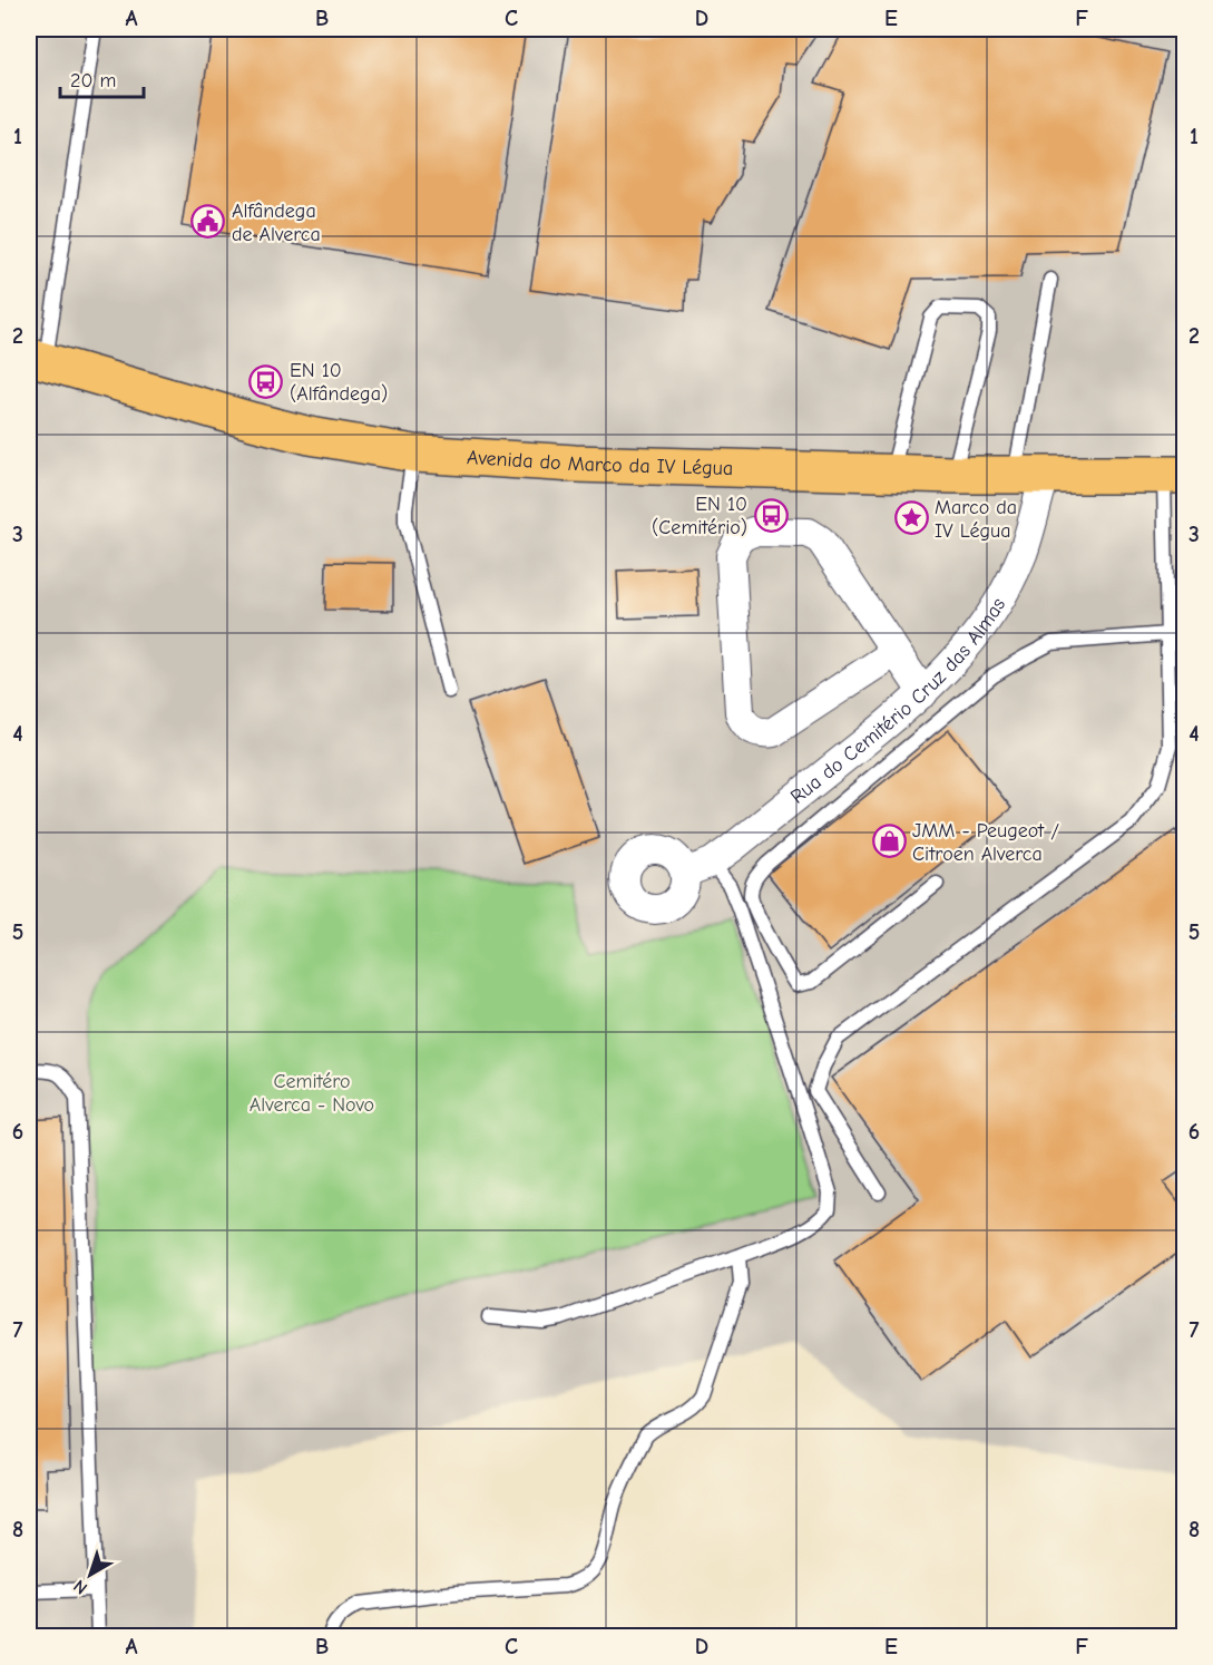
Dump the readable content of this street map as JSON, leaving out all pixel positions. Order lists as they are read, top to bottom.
{
  "streets": {
    "main road": ["Avenida do Marco da IV Légua"],
    "street": ["Rua do Cemitério Cruz das Almas"]
  },
  "crossings": [
    ["Avenida do Marco da IV Légua", "Rua do Cemitério Cruz das Almas"]
  ],
  "parks": ["Cemitéro Alverca - Novo"],
  "places": {
    "public building": ["Alfândega de Alverca"],
    "bus stop": ["EN 10 (Alfândega)", "EN 10 (Cemitério)"],
    "place": ["Marco da IV Légua"],
    "shop": ["JMM - Peugeot / Citroen Alverca"]
  },
  "scale_bar": "20 m",
  "north": "bottom left",
  "grid": {
    "columns": [
      "A",
      "B",
      "C",
      "D",
      "E",
      "F"
    ],
    "rows": [
      "1",
      "2",
      "3",
      "4",
      "5",
      "6",
      "7",
      "8"
    ]
  }
}
